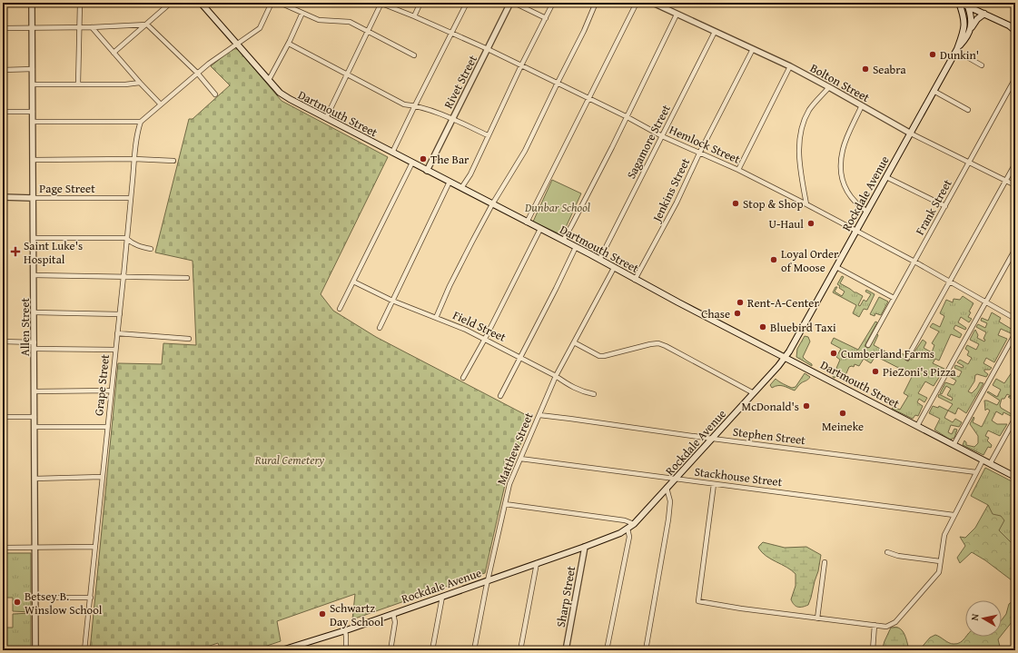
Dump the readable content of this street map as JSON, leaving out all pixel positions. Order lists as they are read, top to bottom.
{
  "streets": {
    "main road": ["Dartmouth Street", "Rockdale Avenue"],
    "street": [
      "Rivet Street",
      "Bolton Street",
      "Sagamore Street",
      "Hemlock Street",
      "Page Street",
      "Jenkins Street",
      "Frank Street",
      "Field Street",
      "Allen Street",
      "Grape Street",
      "Stephen Street",
      "Matthew Street",
      "Stackhouse Street",
      "Sharp Street"
    ]
  },
  "crossings": [
    ["Rivet Street", "Dartmouth Street"],
    ["Rivet Street", "Hemlock Street"],
    ["Bolton Street", "Sagamore Street"],
    ["Bolton Street", "Jenkins Street"],
    ["Bolton Street", "Rockdale Avenue"],
    ["Bolton Street", "Frank Street"],
    ["Dartmouth Street", "Sagamore Street"],
    ["Dartmouth Street", "Jenkins Street"],
    ["Dartmouth Street", "Rockdale Avenue"],
    ["Dartmouth Street", "Matthew Street"],
    ["Sagamore Street", "Hemlock Street"],
    ["Hemlock Street", "Jenkins Street"],
    ["Hemlock Street", "Rockdale Avenue"],
    ["Hemlock Street", "Frank Street"],
    ["Page Street", "Allen Street"],
    ["Page Street", "Grape Street"],
    ["Rockdale Avenue", "Stephen Street"],
    ["Rockdale Avenue", "Matthew Street"],
    ["Rockdale Avenue", "Stackhouse Street"],
    ["Rockdale Avenue", "Sharp Street"],
    ["Field Street", "Matthew Street"],
    ["Stephen Street", "Matthew Street"],
    ["Matthew Street", "Stackhouse Street"]
  ],
  "parks": ["Dunbar School", "Rural Cemetery"],
  "places": {
    "other": [
      "Dunkin'",
      "Seabra",
      "The Bar",
      "Stop & Shop",
      "U-Haul",
      "Loyal Order of Moose",
      "Rent-A-Center",
      "Chase",
      "Bluebird Taxi",
      "Cumberland Farms",
      "PieZoni's Pizza",
      "McDonald's",
      "Meineke",
      "Betsey B. Winslow School",
      "Schwartz Day School"
    ],
    "health": ["Saint Luke's Hospital"]
  },
  "north": "left"
}
